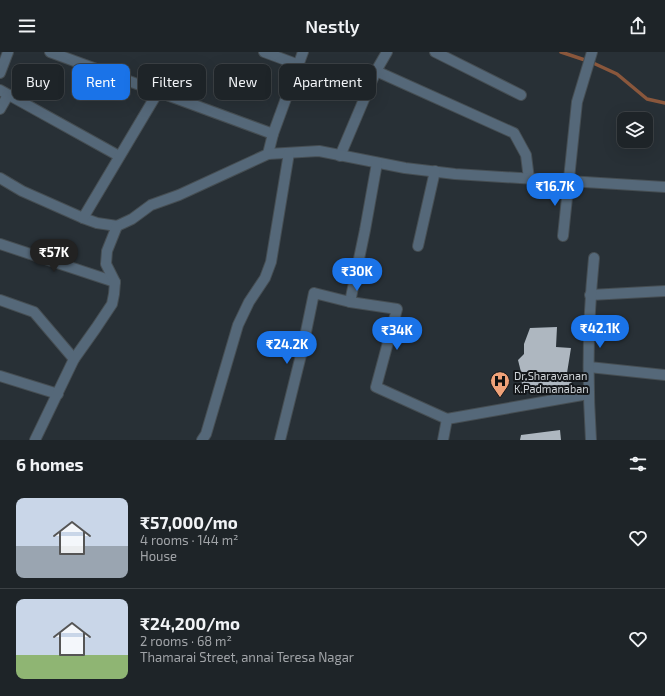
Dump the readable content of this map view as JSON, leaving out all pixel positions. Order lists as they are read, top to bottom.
{
  "places": {
    "hospital": ["Dr.Sharavanan K.Padmanaban"]
  },
  "page": {
    "header": "Nestly",
    "chip": [
      "Buy",
      "Rent",
      "Filters",
      "New",
      "Apartment"
    ],
    "price": [
      "₹16.7K",
      "₹57K",
      "₹30K",
      "₹42.1K",
      "₹34K",
      "₹24.2K"
    ],
    "heading": "6 homes",
    "list": [
      {
        "name": "₹57,000/mo",
        "note": "4 rooms · 144 m² · House"
      },
      {
        "name": "₹24,200/mo",
        "note": "2 rooms · 68 m² · Thamarai Street, annai Teresa Nagar"
      }
    ]
  }
}
